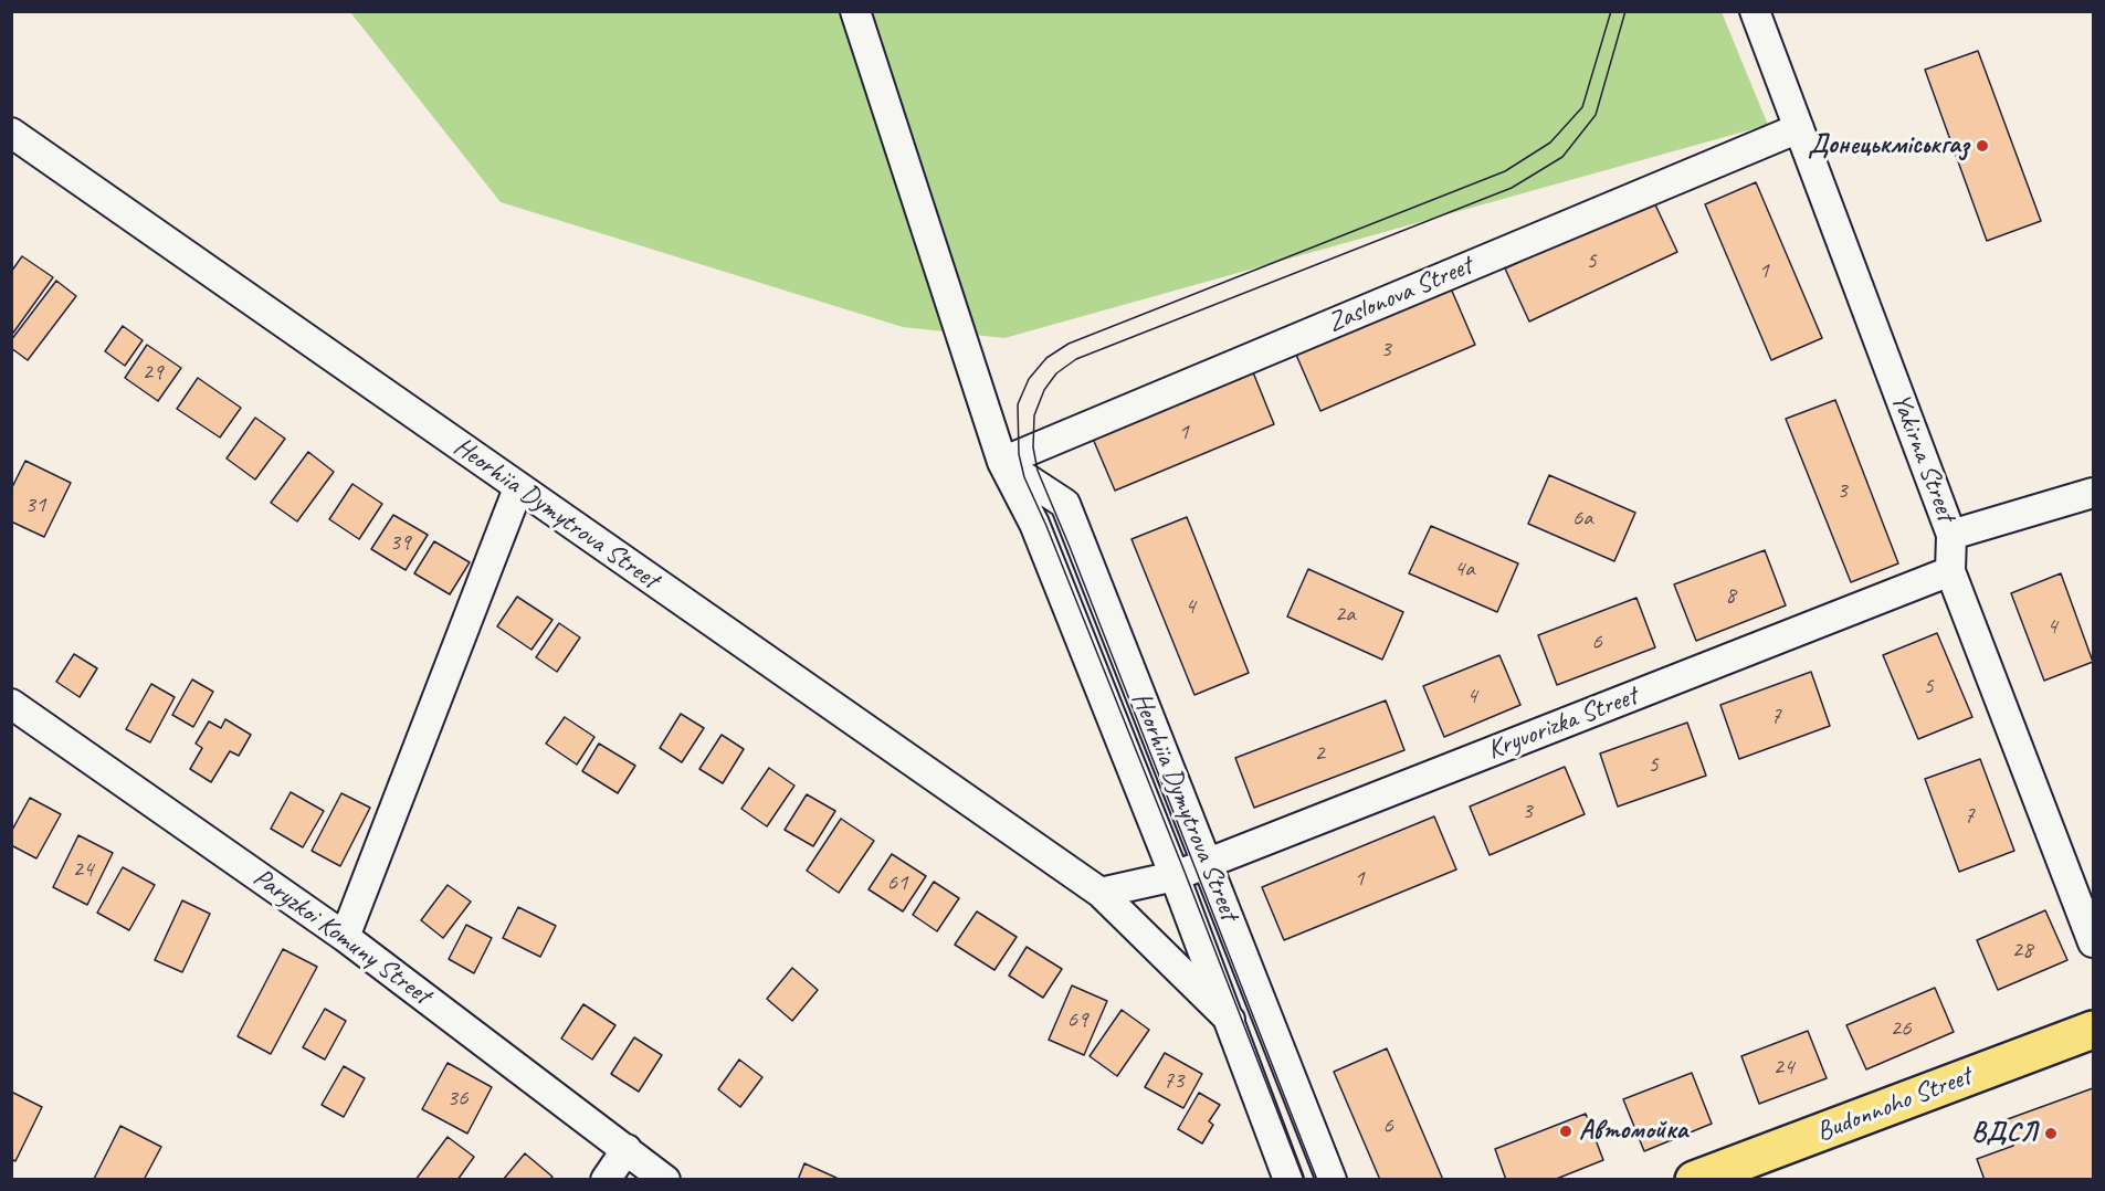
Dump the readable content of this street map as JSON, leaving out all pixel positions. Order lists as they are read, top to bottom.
{
  "streets": {
    "main road": ["Budonnoho Street"],
    "street": [
      "Zaslonova Street",
      "Yakirna Street",
      "Heorhiia Dymytrova Street",
      "Kryvorizka Street",
      "Paryzkoi Komuny Street"
    ]
  },
  "crossings": [
    ["Zaslonova Street", "Yakirna Street"],
    ["Zaslonova Street", "Heorhiia Dymytrova Street"],
    ["Yakirna Street", "Kryvorizka Street"],
    ["Heorhiia Dymytrova Street", "Kryvorizka Street"]
  ],
  "places": ["Донецькміськгаз", "Автомойка", "ВДСЛ"],
  "house_numbers": [
    "5",
    "1",
    "3",
    "29",
    "1",
    "3",
    "31",
    "6а",
    "39",
    "4а",
    "8",
    "4",
    "2а",
    "4",
    "6",
    "5",
    "4",
    "7",
    "2",
    "5",
    "3",
    "7",
    "24",
    "1",
    "61",
    "28",
    "69",
    "26",
    "24",
    "73",
    "36",
    "6"
  ]
}
